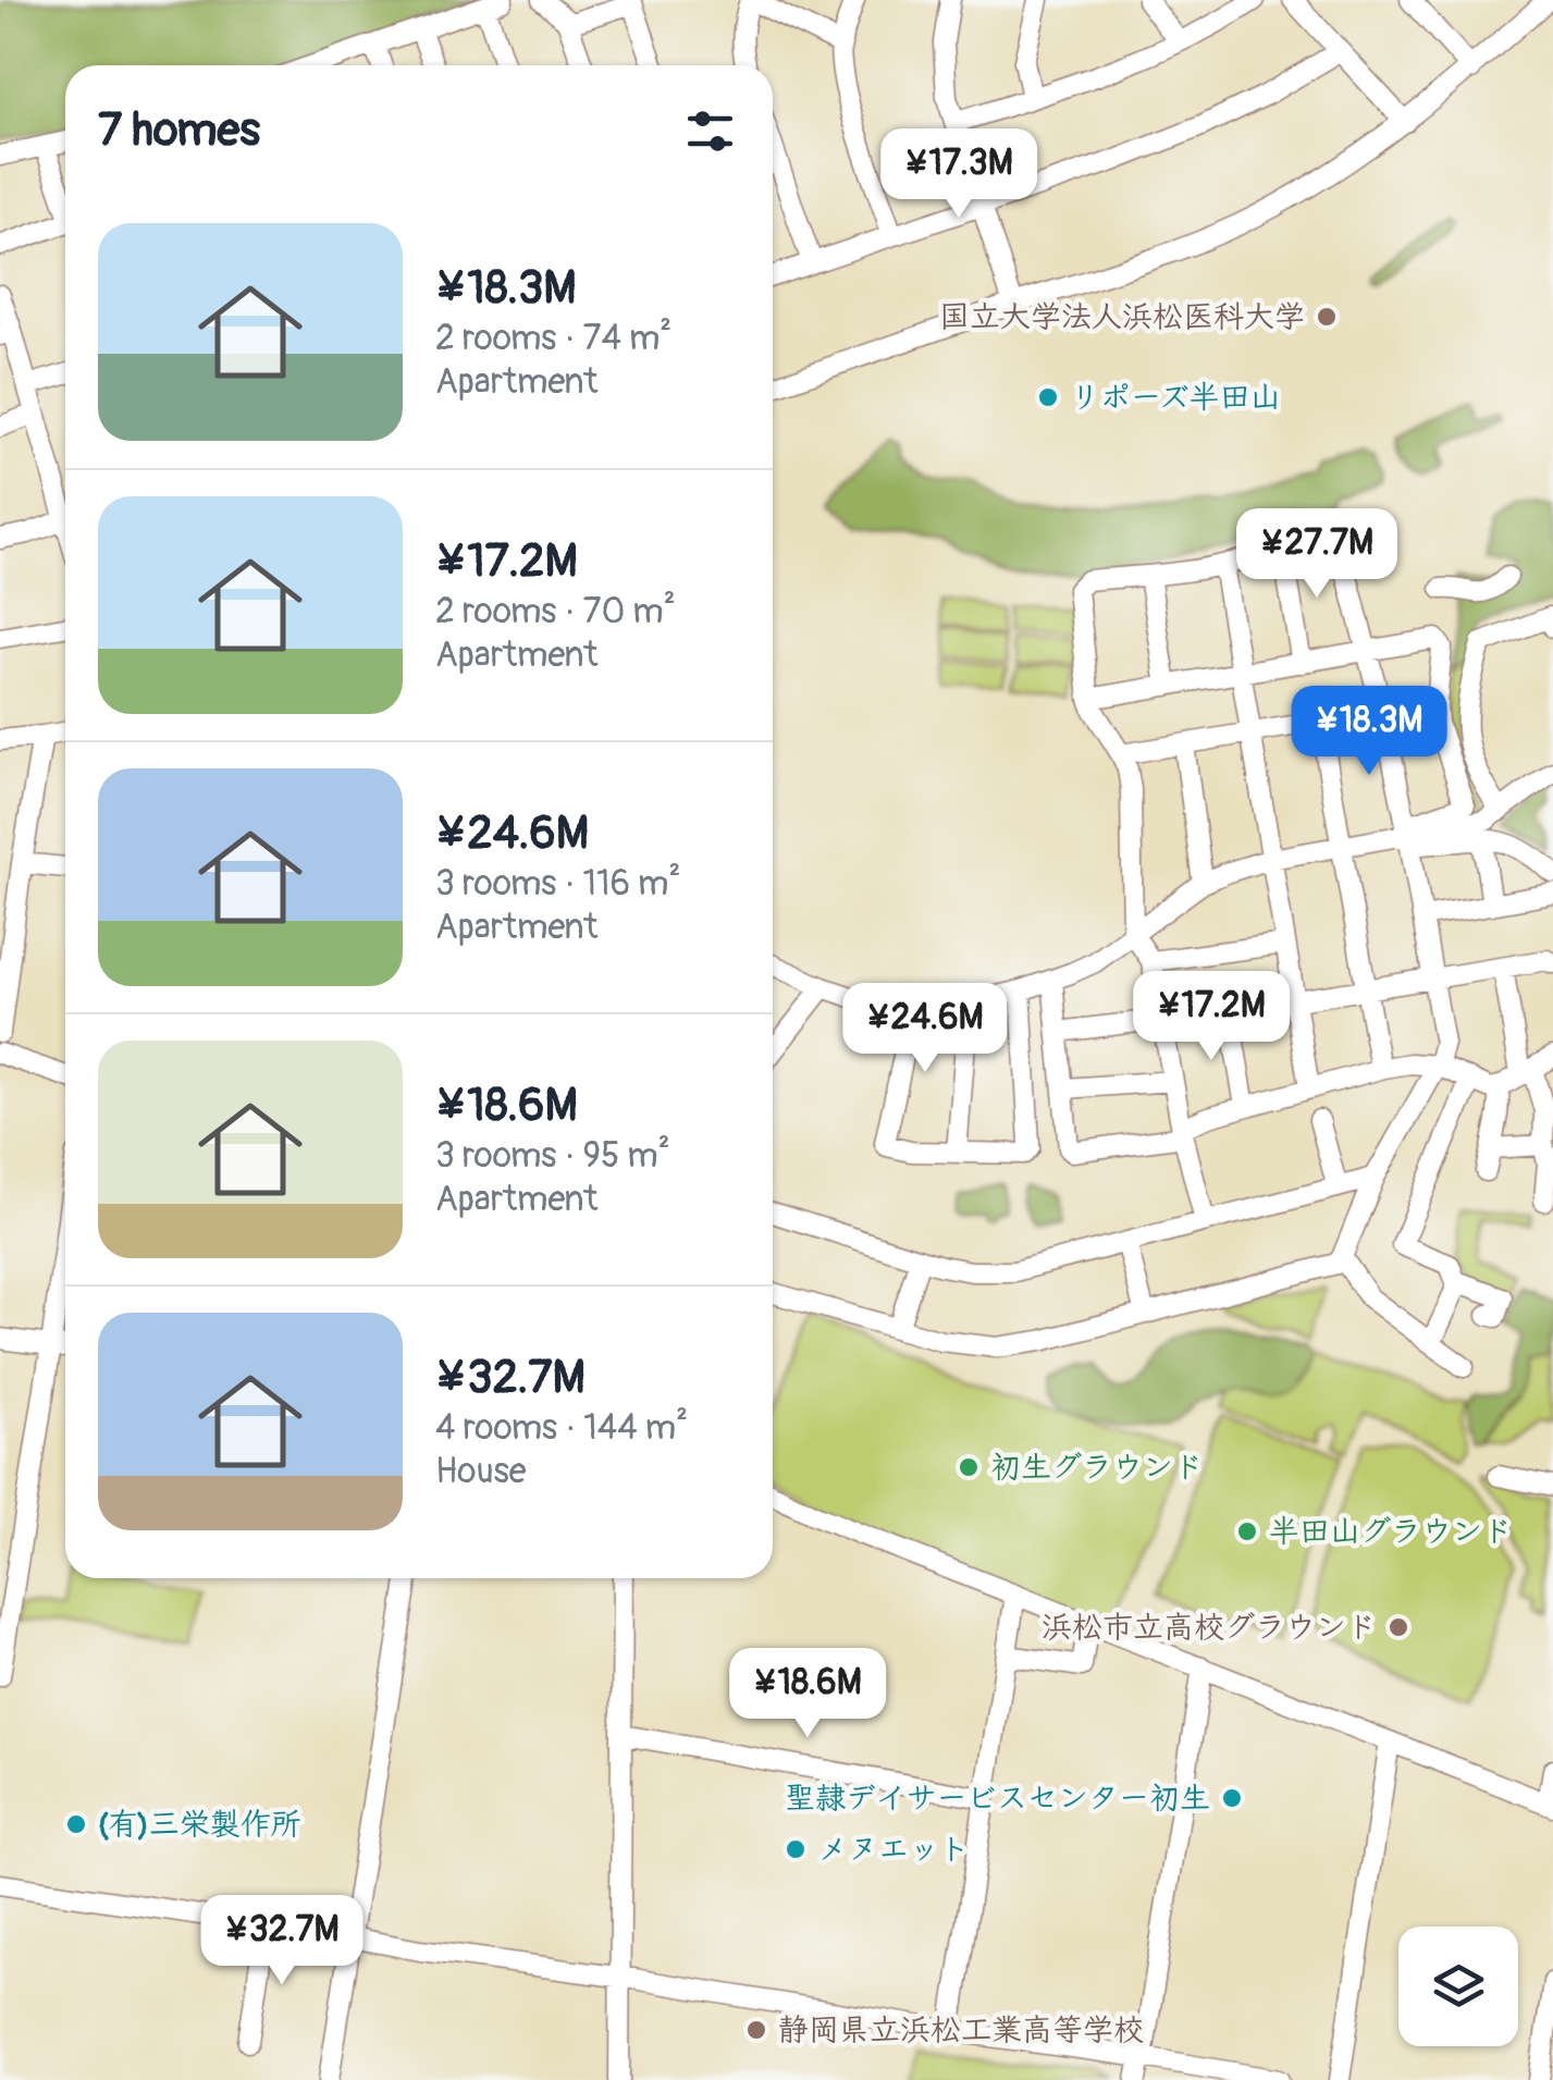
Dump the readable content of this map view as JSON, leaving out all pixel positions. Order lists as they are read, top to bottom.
{
  "places": [
    "国立大学法人浜松医科大学",
    "リポーズ半田山",
    "初生グラウンド",
    "半田山グラウンド",
    "浜松市立高校グラウンド",
    "聖隷デイサービスセンター初生",
    "(有)三栄製作所",
    "メヌエット",
    "静岡県立浜松工業高等学校"
  ],
  "page": {
    "heading": "7 homes",
    "price": [
      "¥17.3M",
      "¥27.7M",
      "¥18.3M",
      "¥17.2M",
      "¥24.6M",
      "¥18.6M",
      "¥32.7M"
    ],
    "list": [
      {
        "name": "¥18.3M",
        "note": "2 rooms · 74 m² · Apartment"
      },
      {
        "name": "¥17.2M",
        "note": "2 rooms · 70 m² · Apartment"
      },
      {
        "name": "¥24.6M",
        "note": "3 rooms · 116 m² · Apartment"
      },
      {
        "name": "¥18.6M",
        "note": "3 rooms · 95 m² · Apartment"
      },
      {
        "name": "¥32.7M",
        "note": "4 rooms · 144 m² · House"
      }
    ]
  }
}
